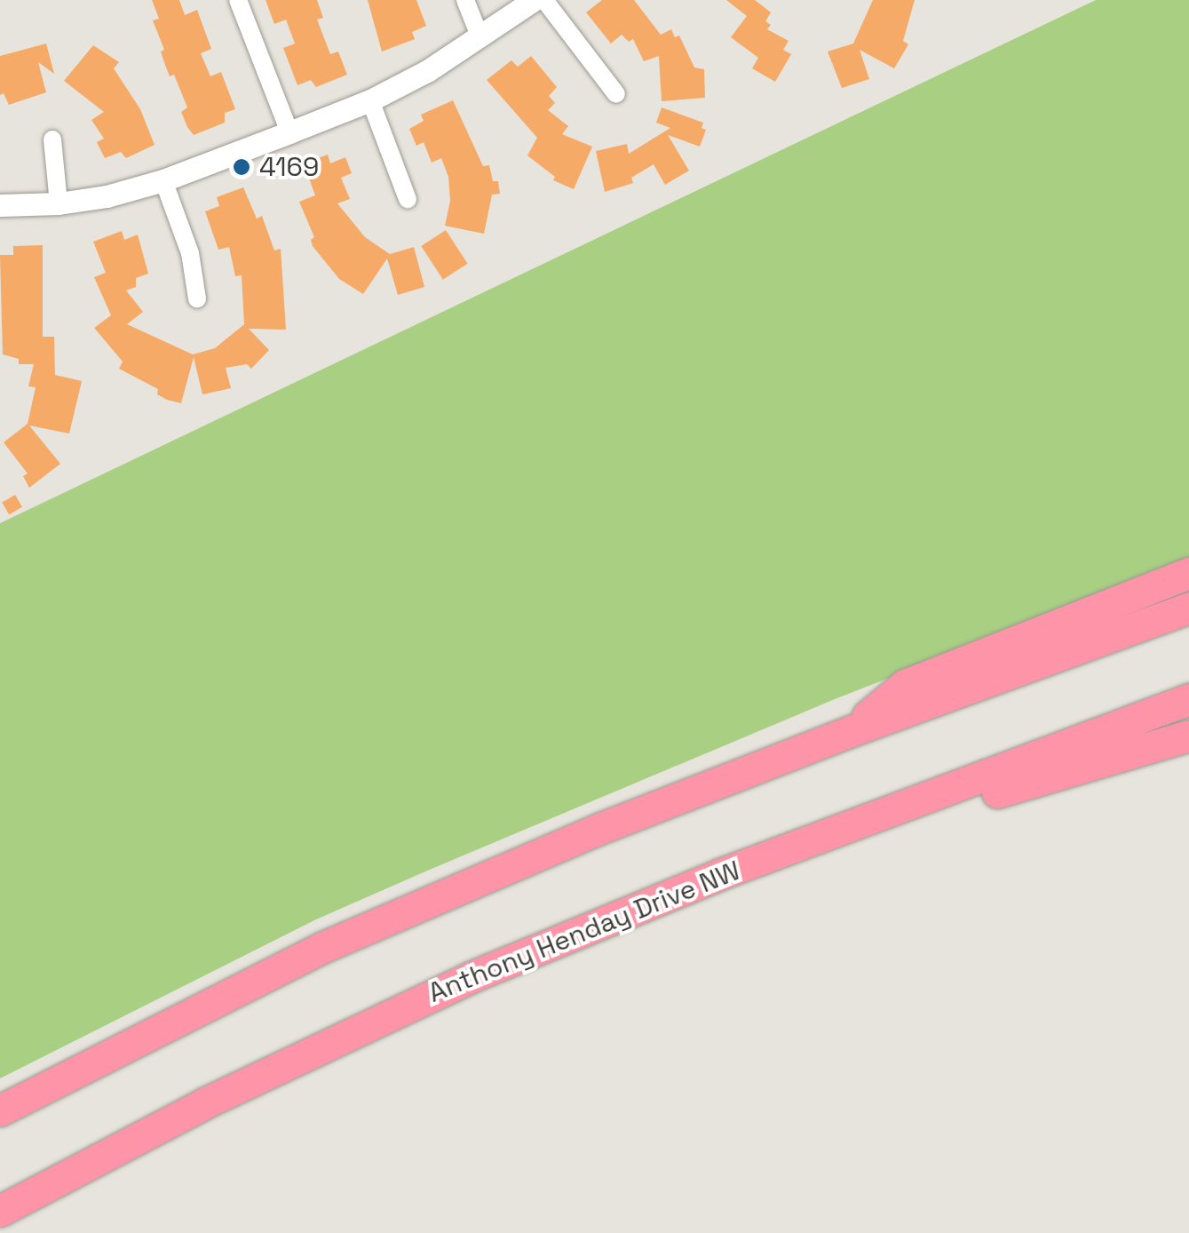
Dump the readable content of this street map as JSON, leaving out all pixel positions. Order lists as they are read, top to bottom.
{
  "streets": {
    "highway": ["Anthony Henday Drive NW"]
  },
  "places": ["4169"]
}
